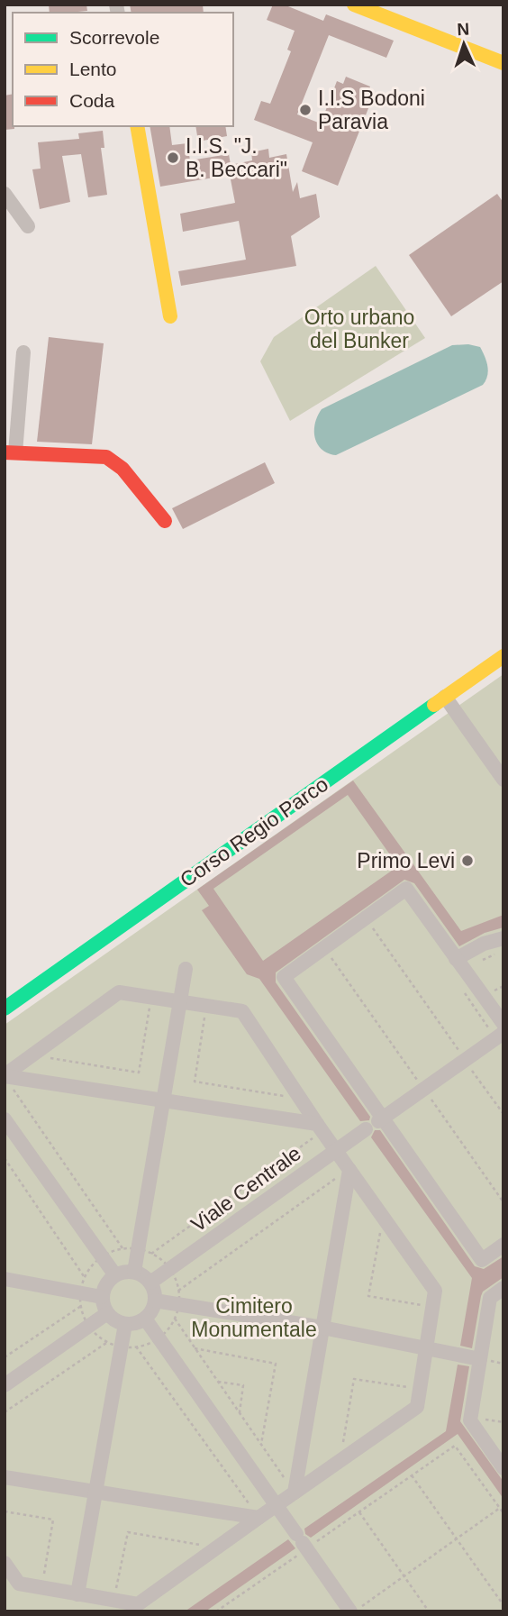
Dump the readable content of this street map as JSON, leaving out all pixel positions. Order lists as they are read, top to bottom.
{
  "streets": {
    "street": ["Corso Regio Parco", "Viale Centrale"]
  },
  "parks": ["Orto urbano del Bunker", "Cimitero Monumentale"],
  "places": ["I.I.S Bodoni Paravia", "I.I.S. \"J. B. Beccari\"", "Primo Levi"],
  "legend": ["Scorrevole", "Lento", "Coda"],
  "north": "top"
}
